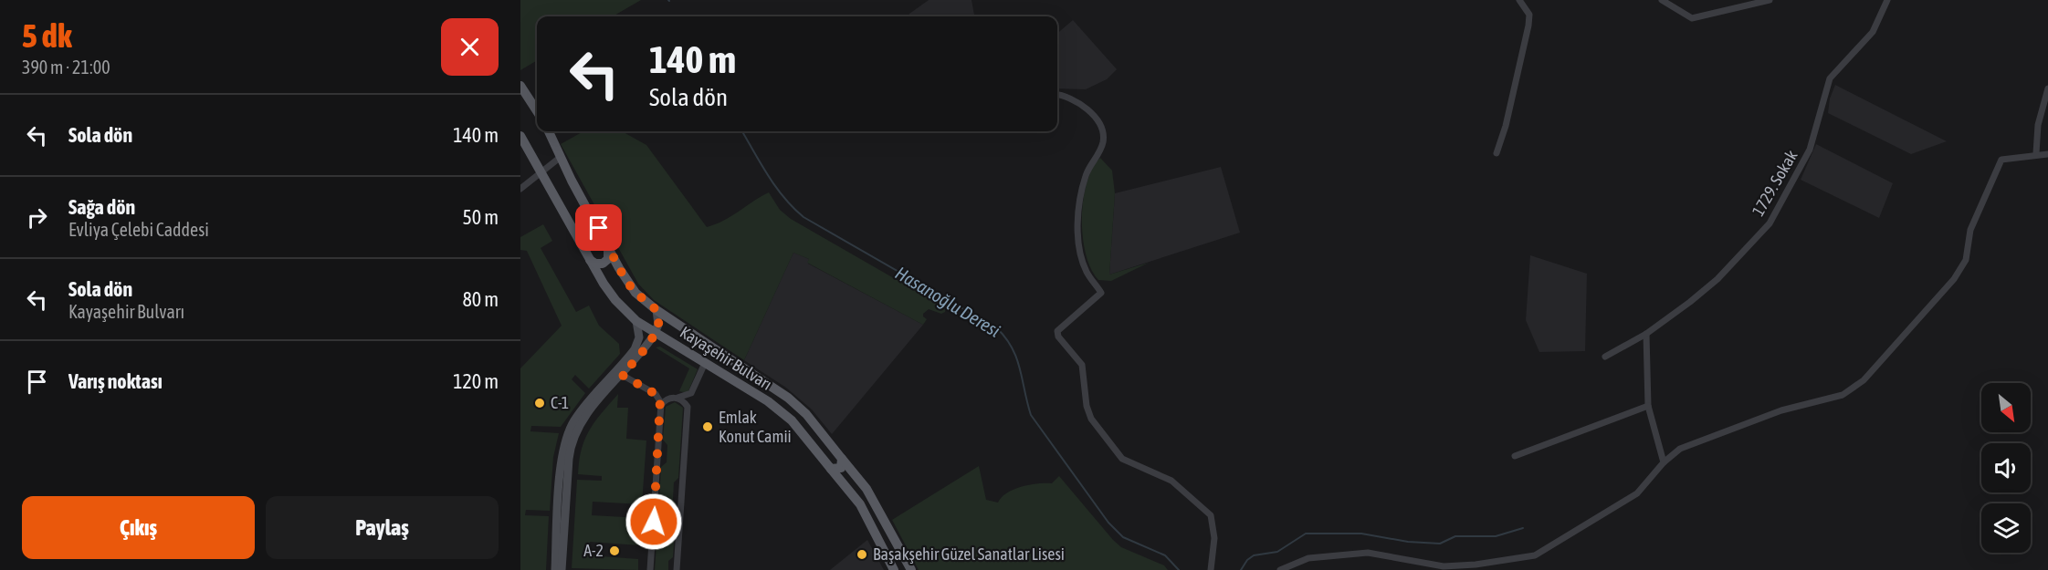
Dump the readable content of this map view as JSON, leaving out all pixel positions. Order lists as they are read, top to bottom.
{
  "streets": {
    "main road": ["Kayaşehir Bulvarı"],
    "street": ["1729. Sokak"]
  },
  "water": ["Hasanoğlu Deresi"],
  "places": [
    "C-1",
    "Emlak Konut Camii",
    "A-2",
    "Başakşehir Güzel Sanatlar Lisesi"
  ],
  "north": "bottom right",
  "page": {
    "heading": ["5 dk", "390 m · 21:00"],
    "turn": ["140 m", "Sola dön"],
    "list": [
      {
        "name": "Sola dön",
        "value": "140 m"
      },
      {
        "name": "Sağa dön",
        "note": "Evliya Çelebi Caddesi",
        "value": "50 m"
      },
      {
        "name": "Sola dön",
        "note": "Kayaşehir Bulvarı",
        "value": "80 m"
      },
      {
        "name": "Varış noktası",
        "value": "120 m"
      }
    ],
    "buttons": ["Çıkış", "Paylaş"]
  }
}
